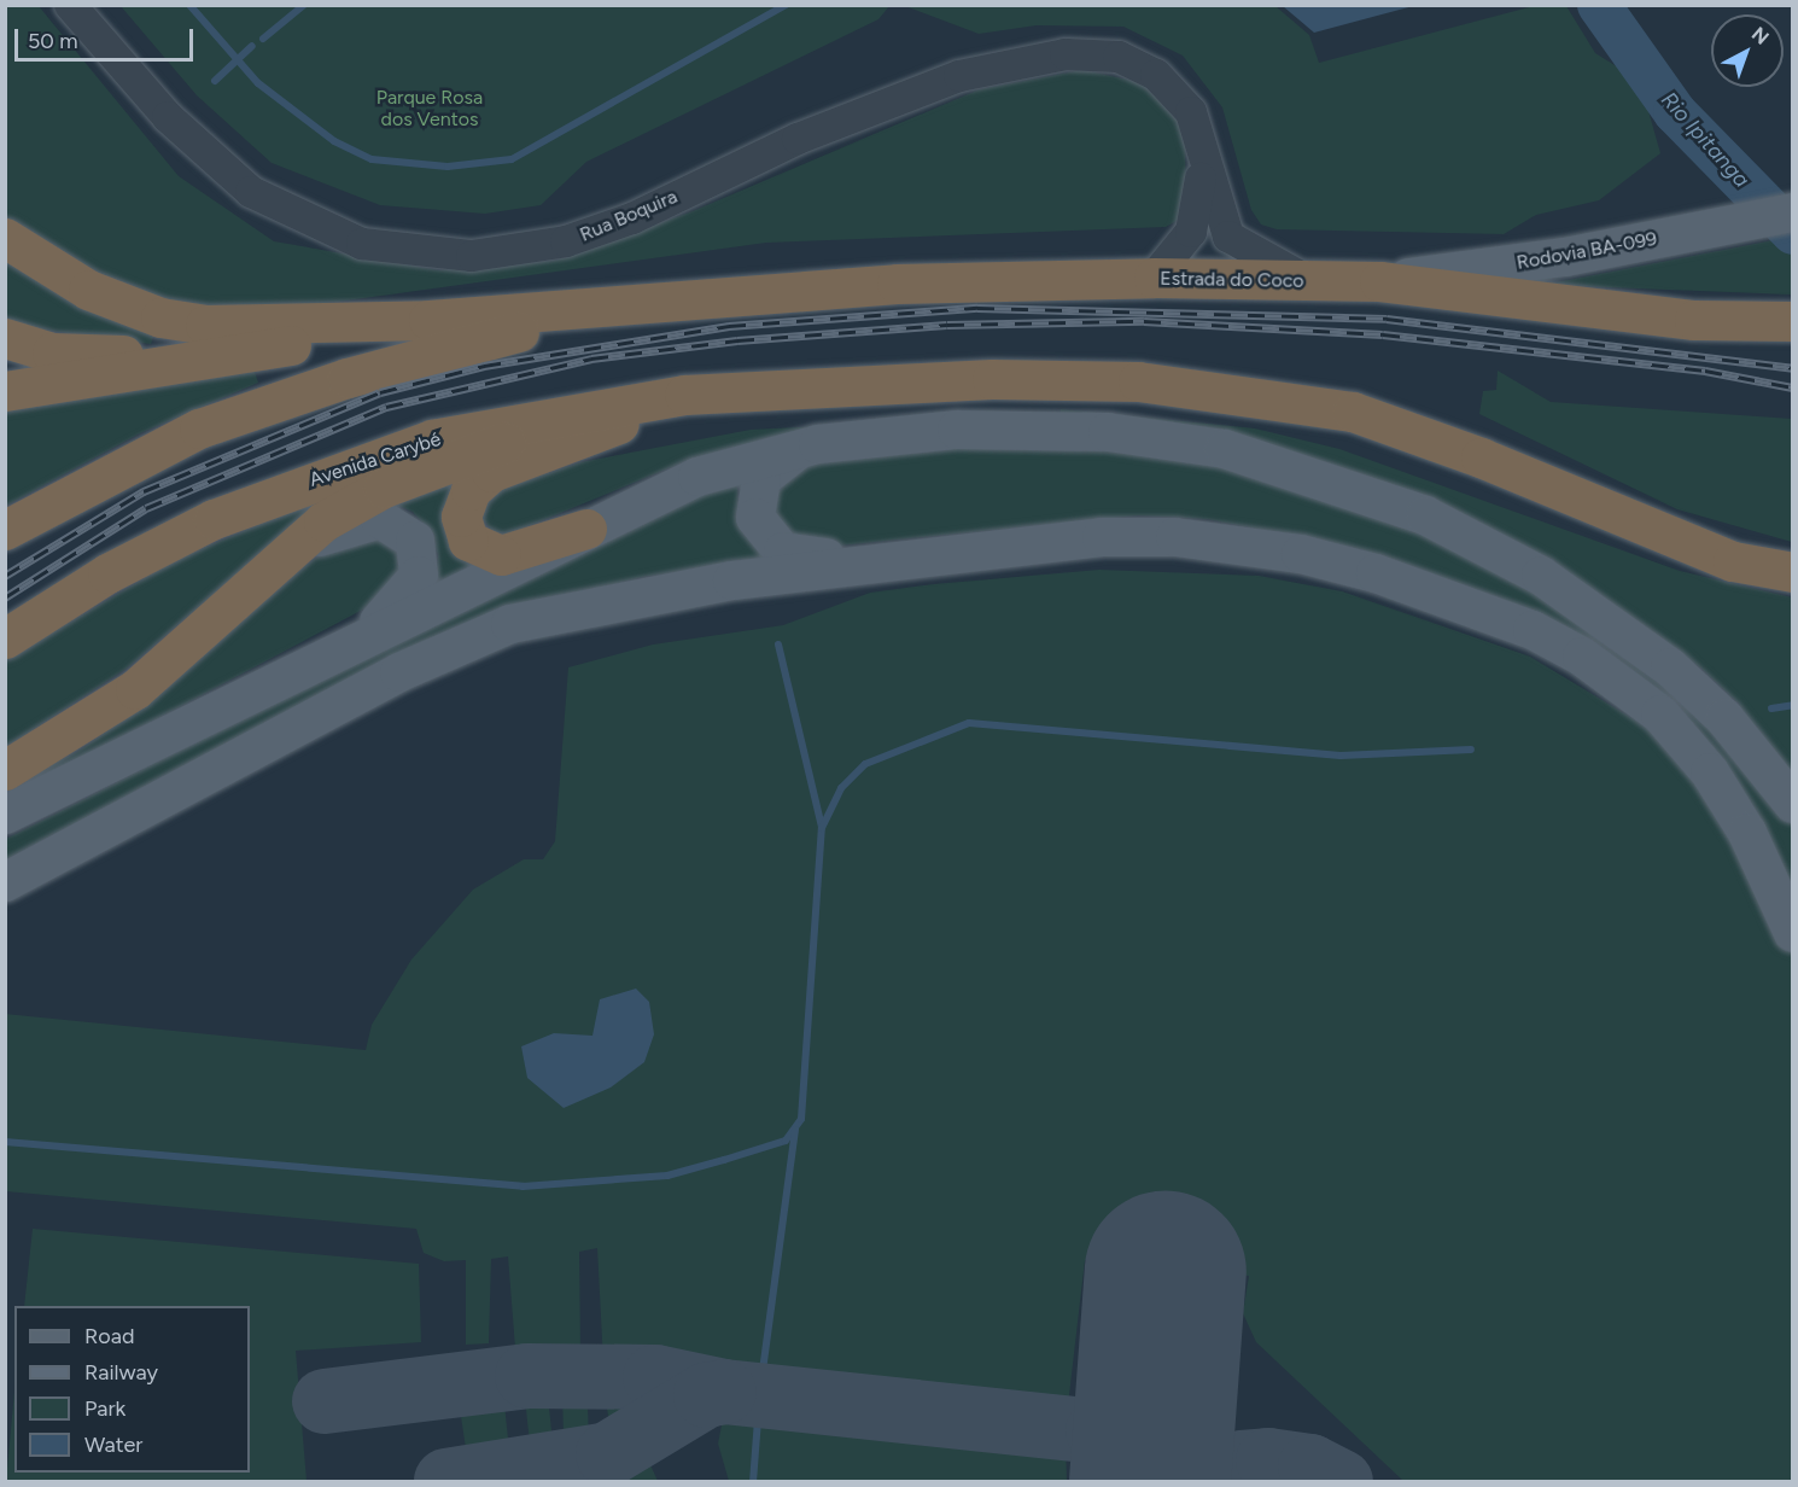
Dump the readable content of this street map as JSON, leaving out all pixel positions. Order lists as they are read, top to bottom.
{
  "streets": {
    "highway": ["Estrada do Coco", "Avenida Carybé"],
    "main road": ["Rodovia BA-099"],
    "street": ["Rua Boquira"]
  },
  "crossings": [
    ["Rua Boquira", "Estrada do Coco"],
    ["Rodovia BA-099", "Estrada do Coco"]
  ],
  "water": ["Rio Ipitanga"],
  "parks": ["Parque Rosa dos Ventos"],
  "legend": [
    "Road",
    "Railway",
    "Park",
    "Water"
  ],
  "scale_bar": "50 m",
  "north": "top right"
}
